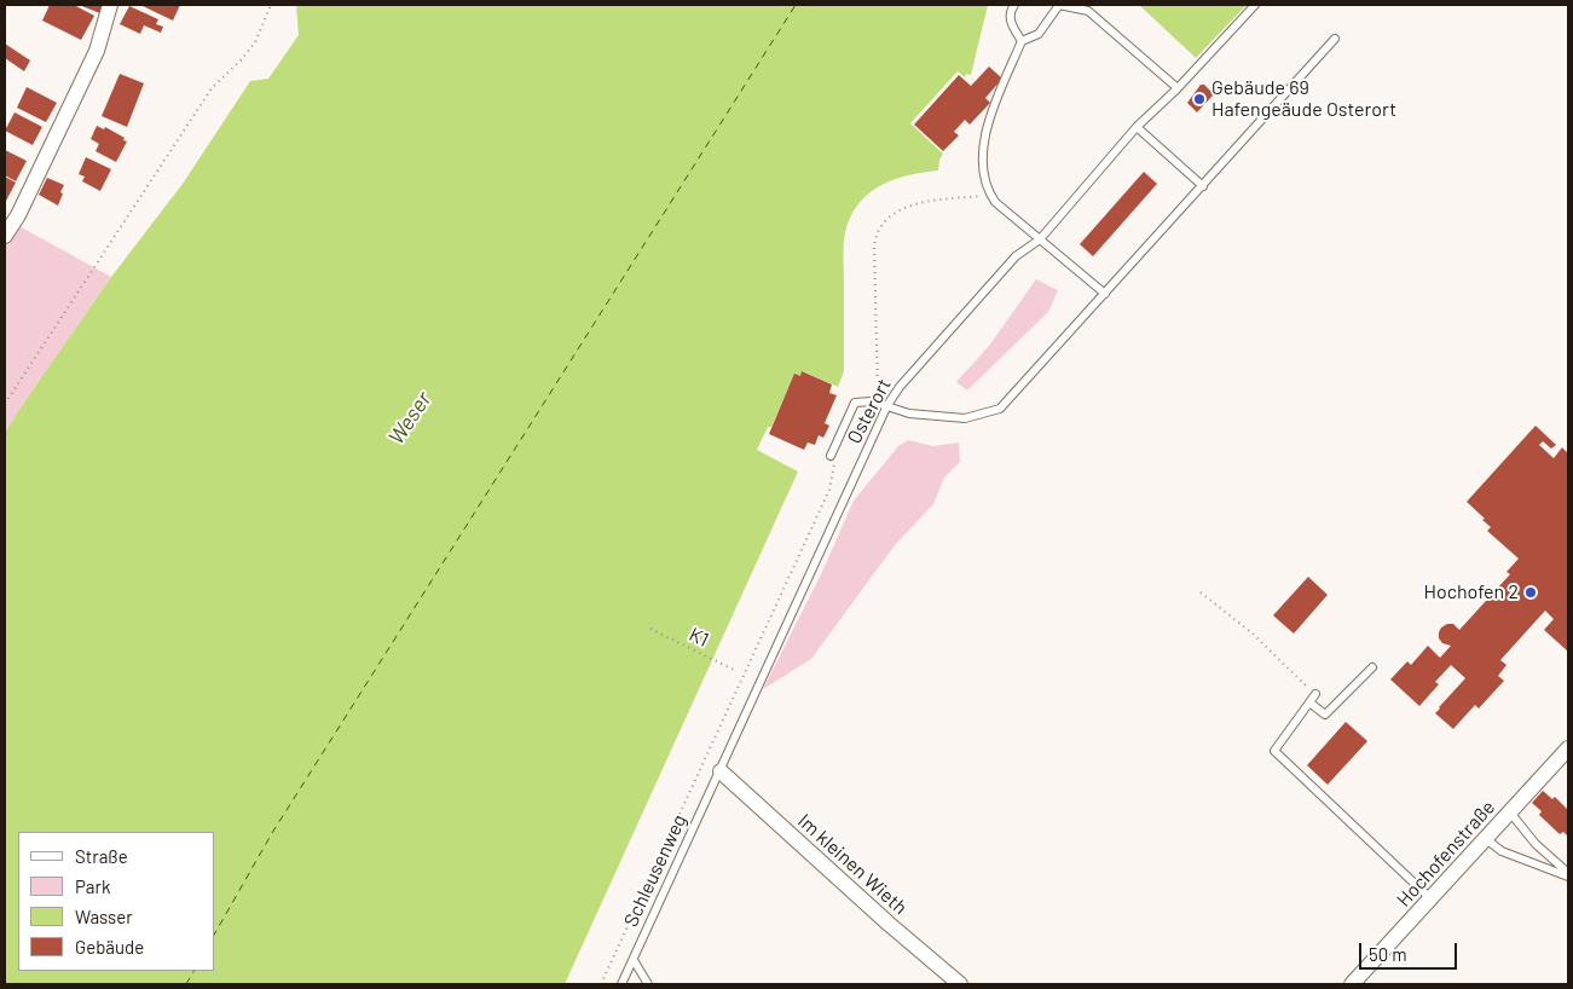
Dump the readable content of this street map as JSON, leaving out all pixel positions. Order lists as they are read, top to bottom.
{
  "streets": {
    "street": ["Hochofenstraße", "Im kleinen Wieth"],
    "lane": ["Osterort", "Schleusenweg"],
    "path": ["K1"]
  },
  "crossings": [
    ["Osterort", "Im kleinen Wieth"],
    ["Osterort", "Schleusenweg"],
    ["Im kleinen Wieth", "Schleusenweg"]
  ],
  "water": ["Weser"],
  "places": ["Gebäude 69 Hafengeäude Osterort", "Hochofen 2"],
  "legend": [
    "Straße",
    "Park",
    "Wasser",
    "Gebäude"
  ],
  "scale_bar": "50 m"
}
